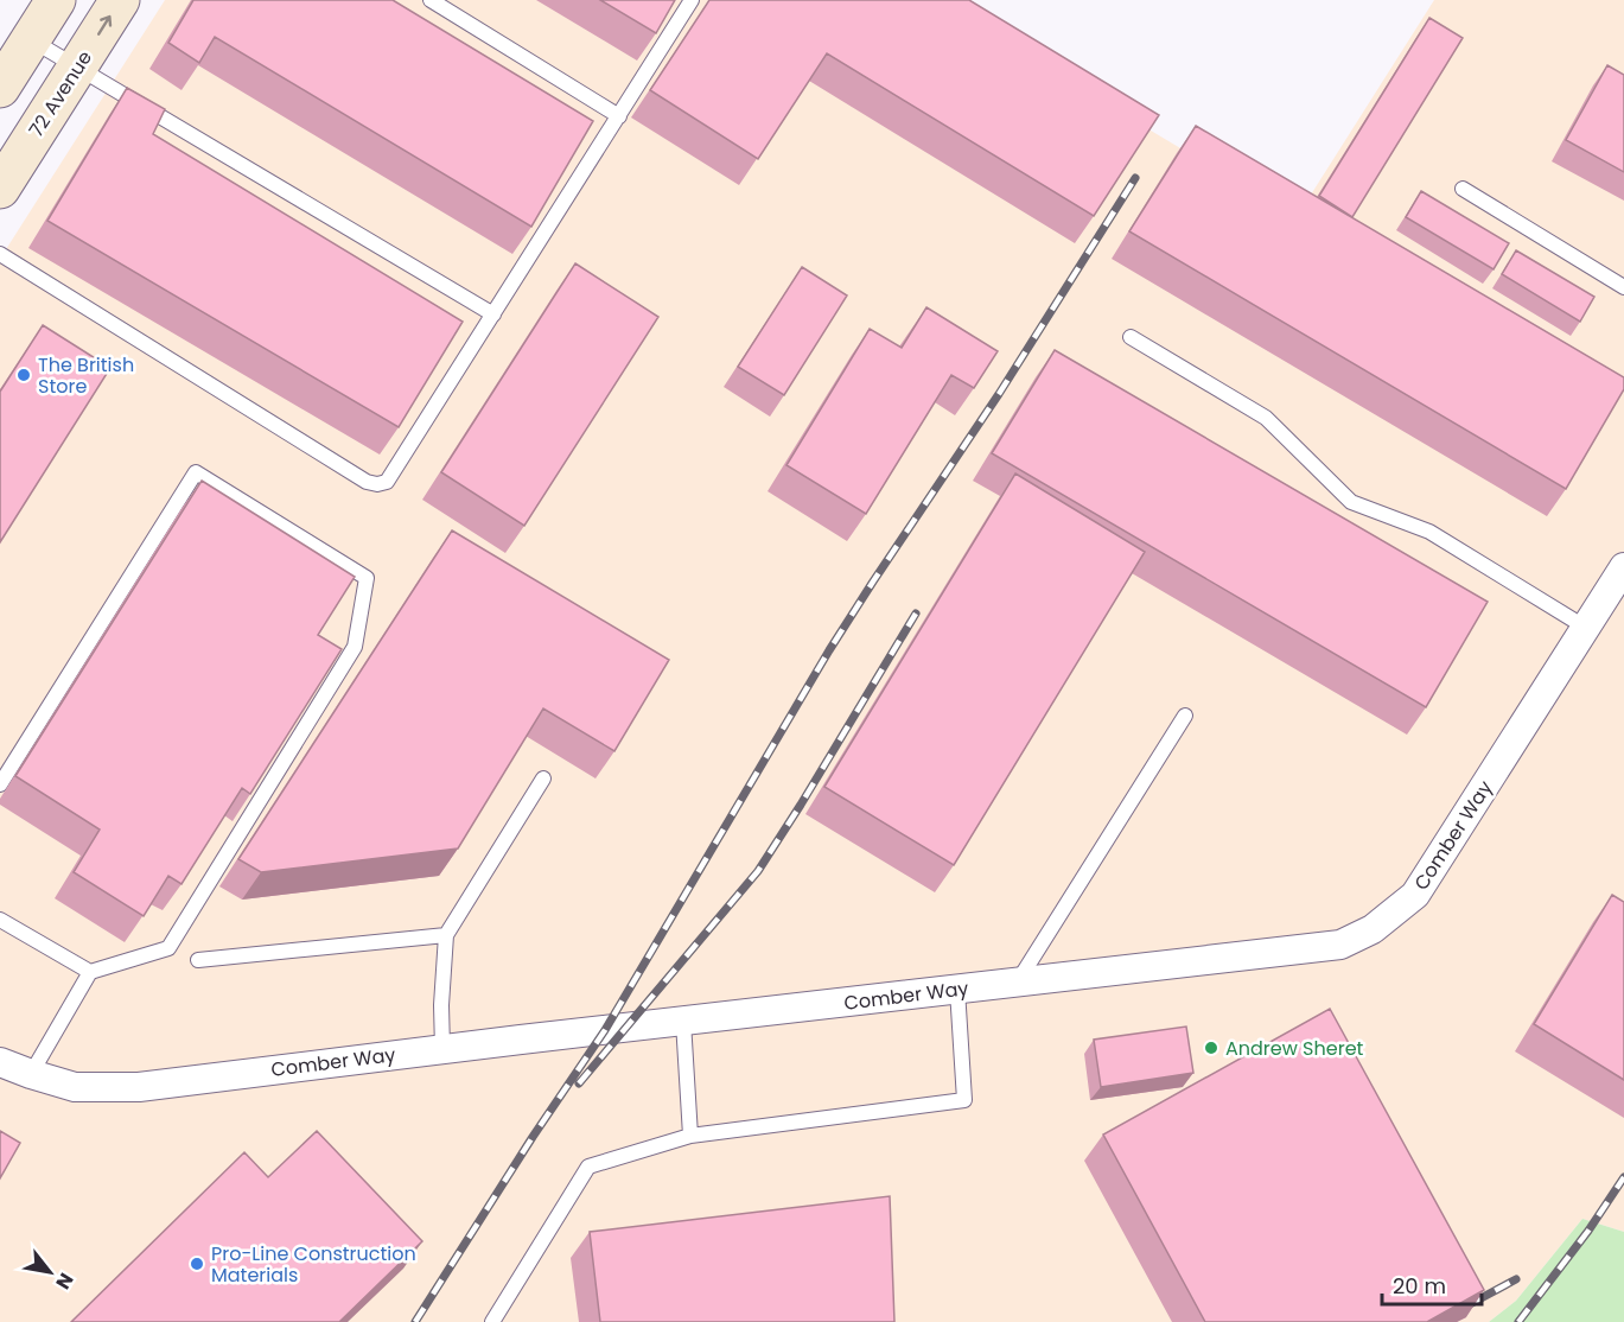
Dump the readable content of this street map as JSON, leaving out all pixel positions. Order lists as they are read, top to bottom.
{
  "streets": {
    "main road": ["72 Avenue"],
    "street": ["Comber Way"]
  },
  "places": ["The British Store", "Andrew Sheret", "Pro-Line Construction Materials"],
  "scale_bar": "20 m",
  "north": "bottom right"
}
